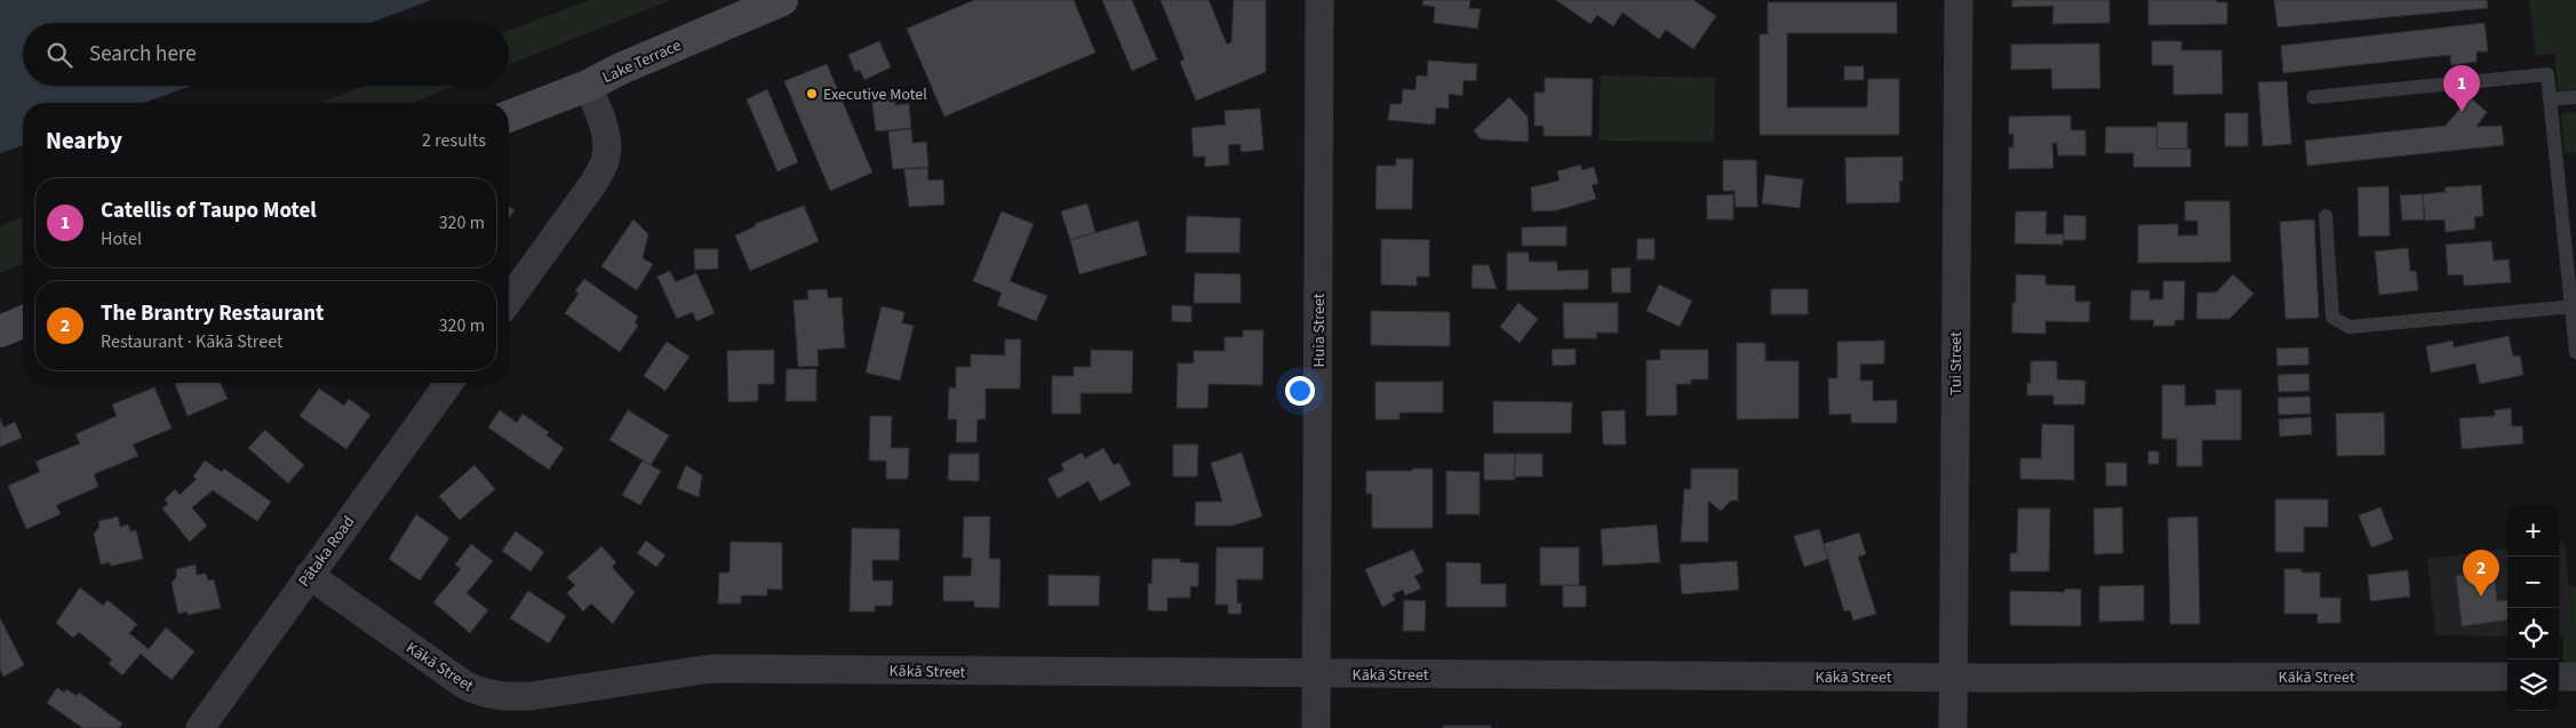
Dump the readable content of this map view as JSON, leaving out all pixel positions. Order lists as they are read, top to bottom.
{
  "streets": {
    "main road": ["Lake Terrace"],
    "street": [
      "Huia Street",
      "Tui Street",
      "Pātaka Road",
      "Kākā Street"
    ]
  },
  "crossings": [
    ["Huia Street", "Kākā Street"],
    ["Tui Street", "Kākā Street"],
    ["Pātaka Road", "Kākā Street"]
  ],
  "places": ["Executive Motel"],
  "page": {
    "search": "Search here",
    "pins": ["1", "2"],
    "heading": ["Nearby", "2 results"],
    "list": [
      {
        "mark": "1",
        "name": "Catellis of Taupo Motel",
        "note": "Hotel",
        "value": "320 m"
      },
      {
        "mark": "2",
        "name": "The Brantry Restaurant",
        "note": "Restaurant · Kākā Street",
        "value": "320 m"
      }
    ],
    "map_buttons": ["+", "−"]
  }
}
